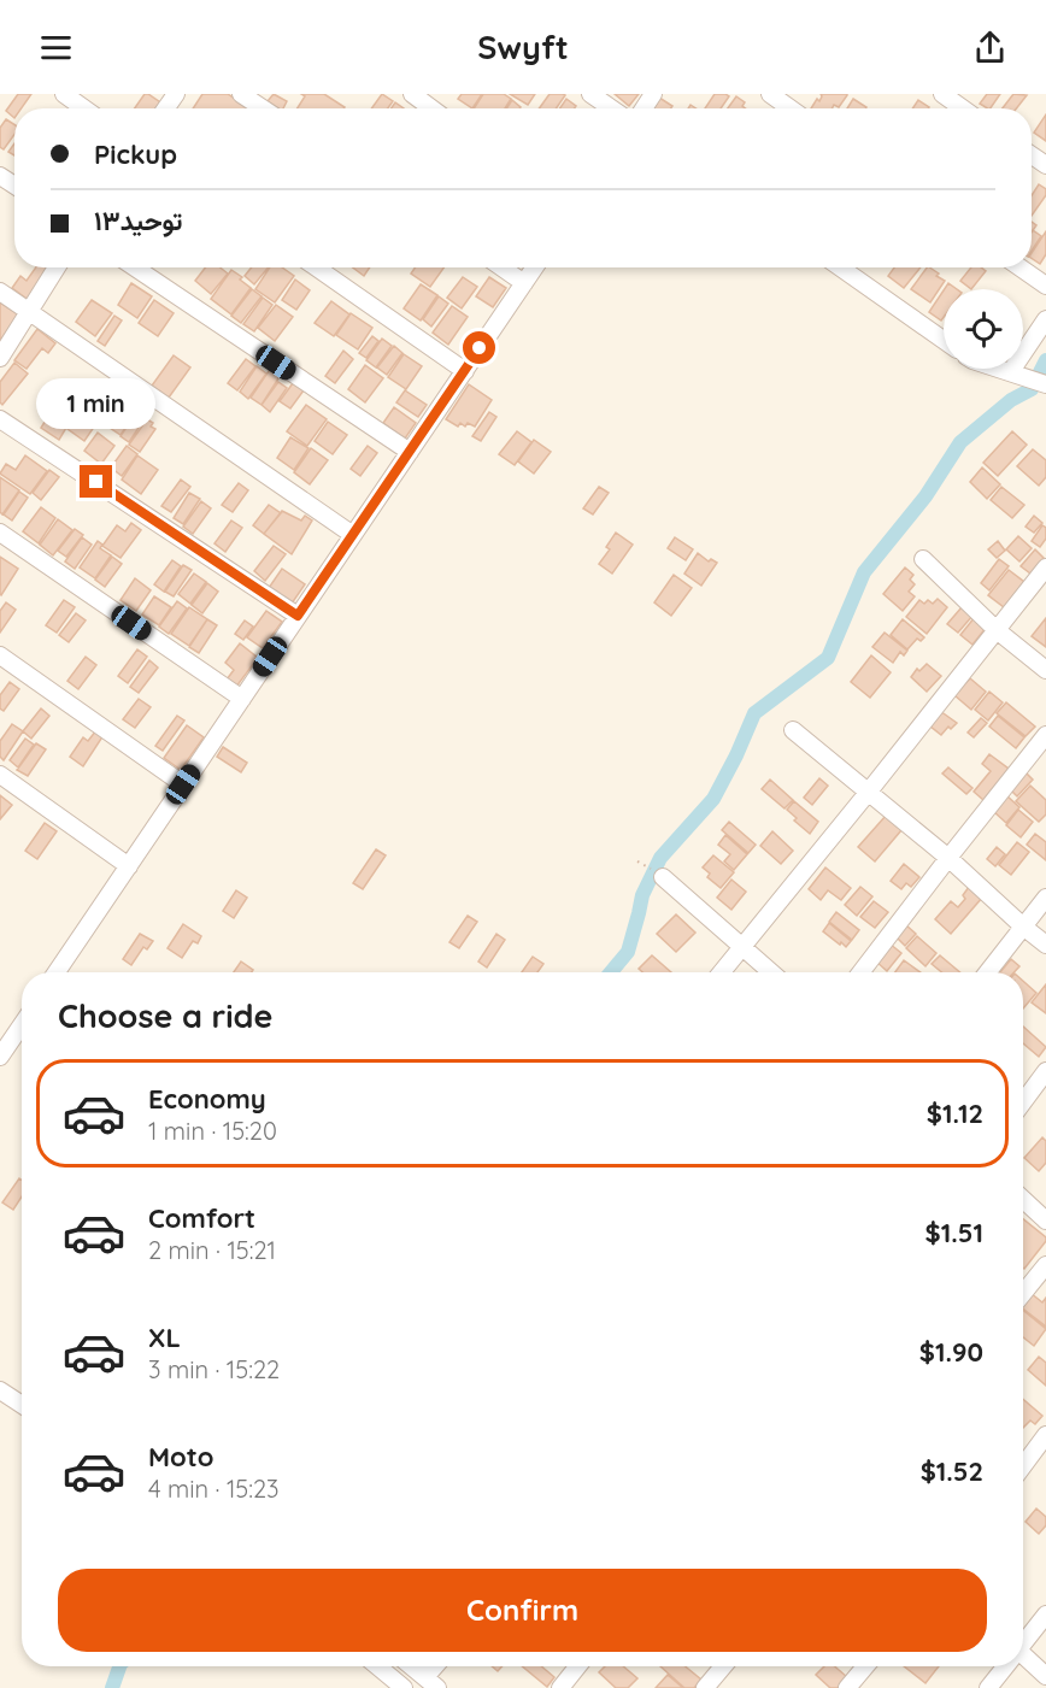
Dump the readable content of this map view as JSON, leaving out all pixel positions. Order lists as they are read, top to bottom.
{
  "page": {
    "header": "Swyft",
    "banner": ["Pickup", "توحید۱۳"],
    "bubble": "1 min",
    "heading": "Choose a ride",
    "list": [
      {
        "name": "Economy",
        "note": "1 min · 15:20",
        "value": "$1.12"
      },
      {
        "name": "Comfort",
        "note": "2 min · 15:21",
        "value": "$1.51"
      },
      {
        "name": "XL",
        "note": "3 min · 15:22",
        "value": "$1.90"
      },
      {
        "name": "Moto",
        "note": "4 min · 15:23",
        "value": "$1.52"
      }
    ],
    "buttons": "Confirm"
  }
}
